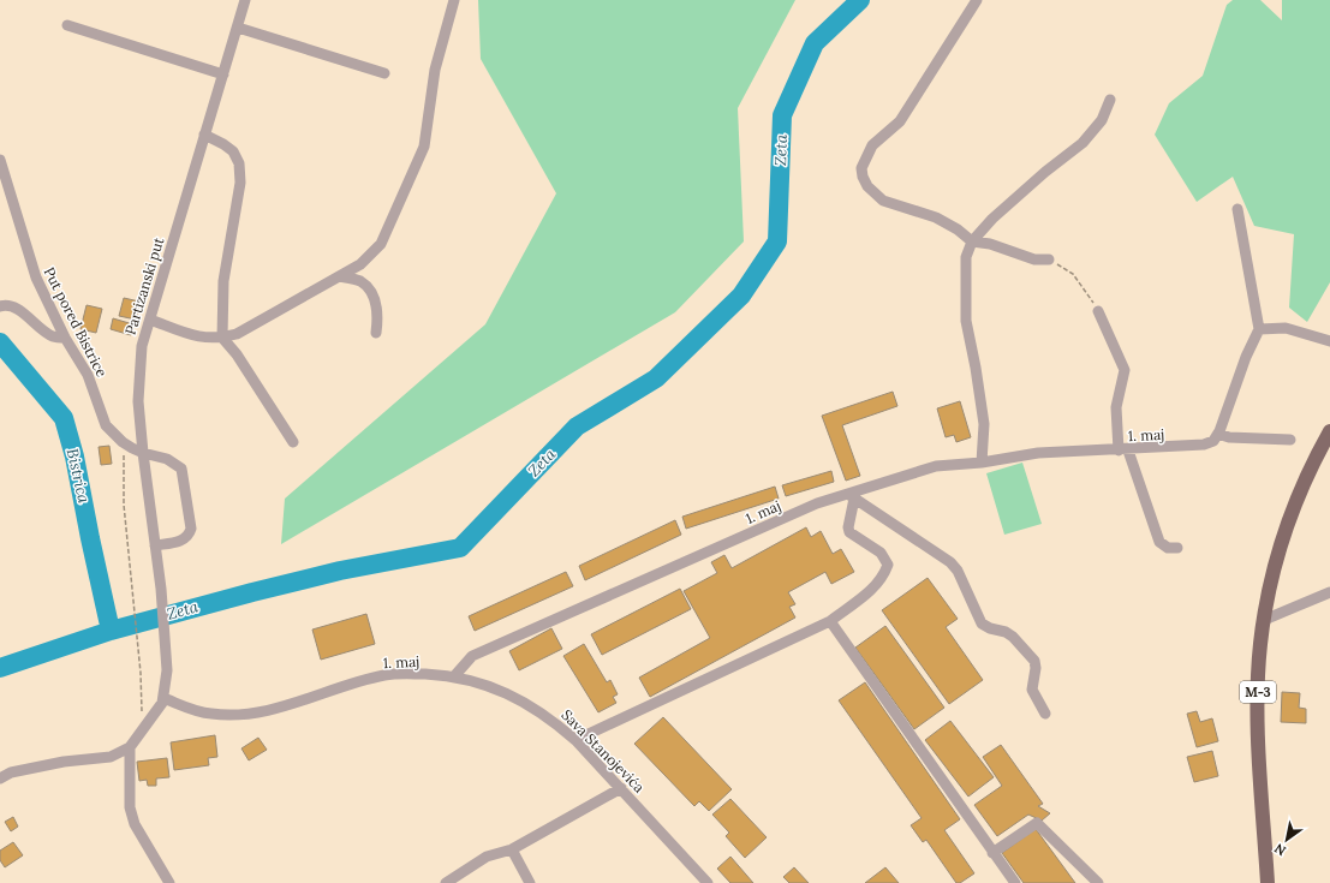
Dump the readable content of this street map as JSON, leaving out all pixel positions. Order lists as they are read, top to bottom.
{
  "streets": {
    "main road": ["M-3"],
    "street": [
      "Partizanski put",
      "Put pored Bistrice",
      "1. maj",
      "Sava Stanojevića"
    ]
  },
  "crossings": [
    ["Partizanski put", "Put pored Bistrice"],
    ["Partizanski put", "1. maj"],
    ["1. maj", "Sava Stanojevića"]
  ],
  "water": ["Zeta", "Bistrica"],
  "north": "bottom left"
}
